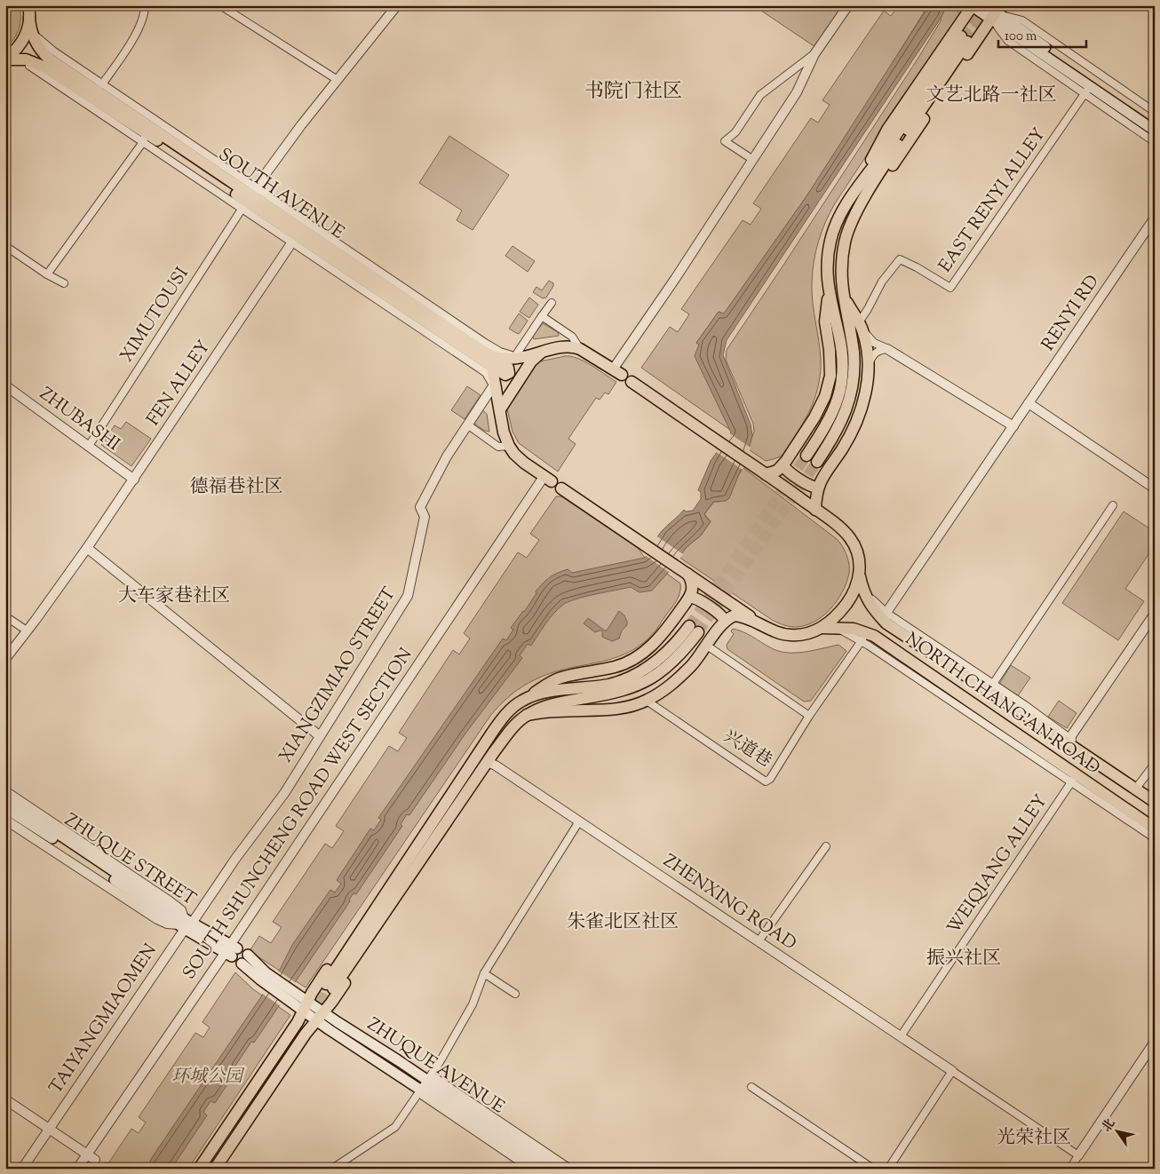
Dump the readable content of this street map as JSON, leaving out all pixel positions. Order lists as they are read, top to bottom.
{
  "streets": {
    "main road": [
      "SOUTH AVENUE",
      "NORTH CHANG'AN ROAD",
      "ZHUQUE STREET",
      "ZHUQUE AVENUE"
    ],
    "street": [
      "RENYI RD",
      "XIMUTOUSI",
      "FEN ALLEY",
      "ZHUBASHI",
      "XIANGZIMIAO STREET",
      "兴道巷",
      "SOUTH SHUNCHENG ROAD WEST SECTION",
      "WEIQIANG ALLEY",
      "ZHENXING ROAD",
      "TAIYANGMIAOMEN"
    ]
  },
  "crossings": [
    ["SOUTH AVENUE", "XIMUTOUSI"],
    ["SOUTH AVENUE", "FEN ALLEY"],
    ["SOUTH AVENUE", "XIANGZIMIAO STREET"],
    ["RENYI RD", "NORTH CHANG'AN ROAD"],
    ["XIMUTOUSI", "ZHUBASHI"],
    ["FEN ALLEY", "ZHUBASHI"],
    ["XIANGZIMIAO STREET", "ZHUQUE STREET"],
    ["XIANGZIMIAO STREET", "TAIYANGMIAOMEN"],
    ["NORTH CHANG'AN ROAD", "兴道巷"],
    ["NORTH CHANG'AN ROAD", "WEIQIANG ALLEY"],
    ["SOUTH SHUNCHENG ROAD WEST SECTION", "ZHUQUE STREET"],
    ["ZHUQUE STREET", "TAIYANGMIAOMEN"],
    ["WEIQIANG ALLEY", "ZHENXING ROAD"]
  ],
  "districts": [
    "书院门社区",
    "文艺北路一社区",
    "德福巷社区",
    "大车家巷社区",
    "朱雀北区社区",
    "振兴社区",
    "光荣社区"
  ],
  "parks": ["环城公园"],
  "scale_bar": "100 m",
  "north": "top left"
}
